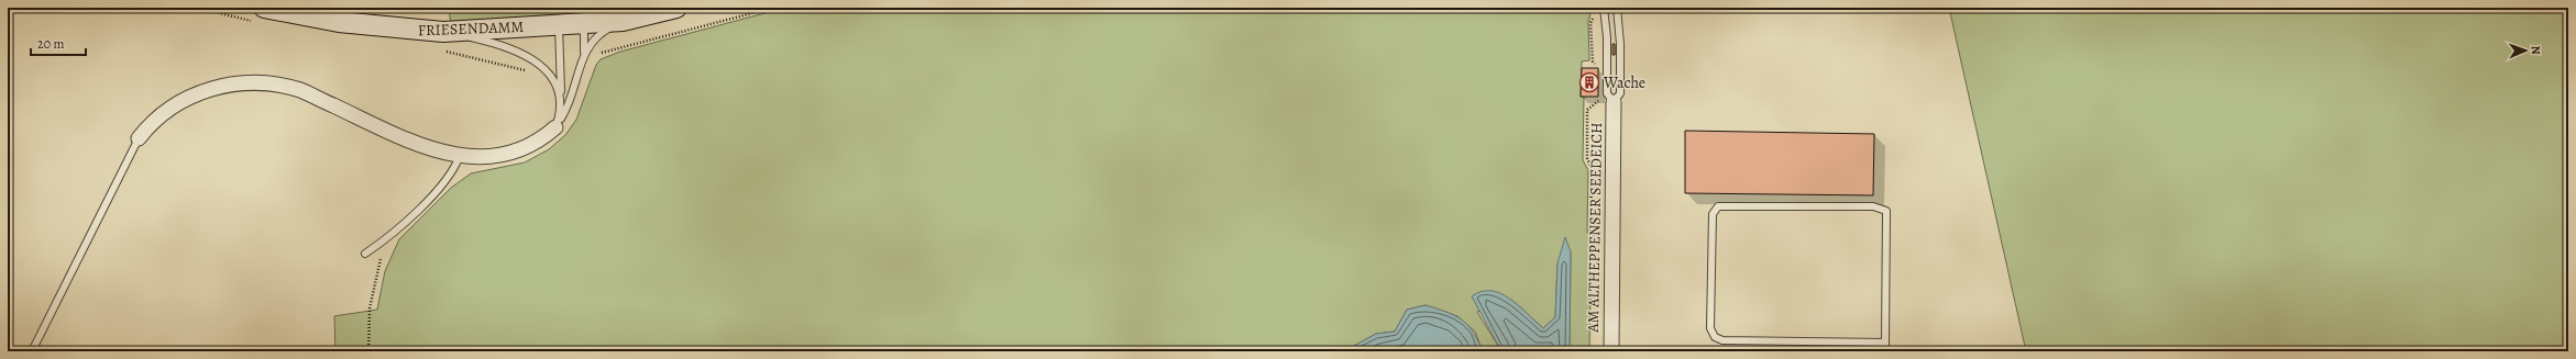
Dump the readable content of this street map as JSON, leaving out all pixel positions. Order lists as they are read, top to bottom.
{
  "streets": {
    "main road": ["FRIESENDAMM"],
    "street": ["AM ALTHEPPENSER SEEDEICH"]
  },
  "places": {
    "building": ["Wache"]
  },
  "scale_bar": "20 m",
  "north": "right"
}
